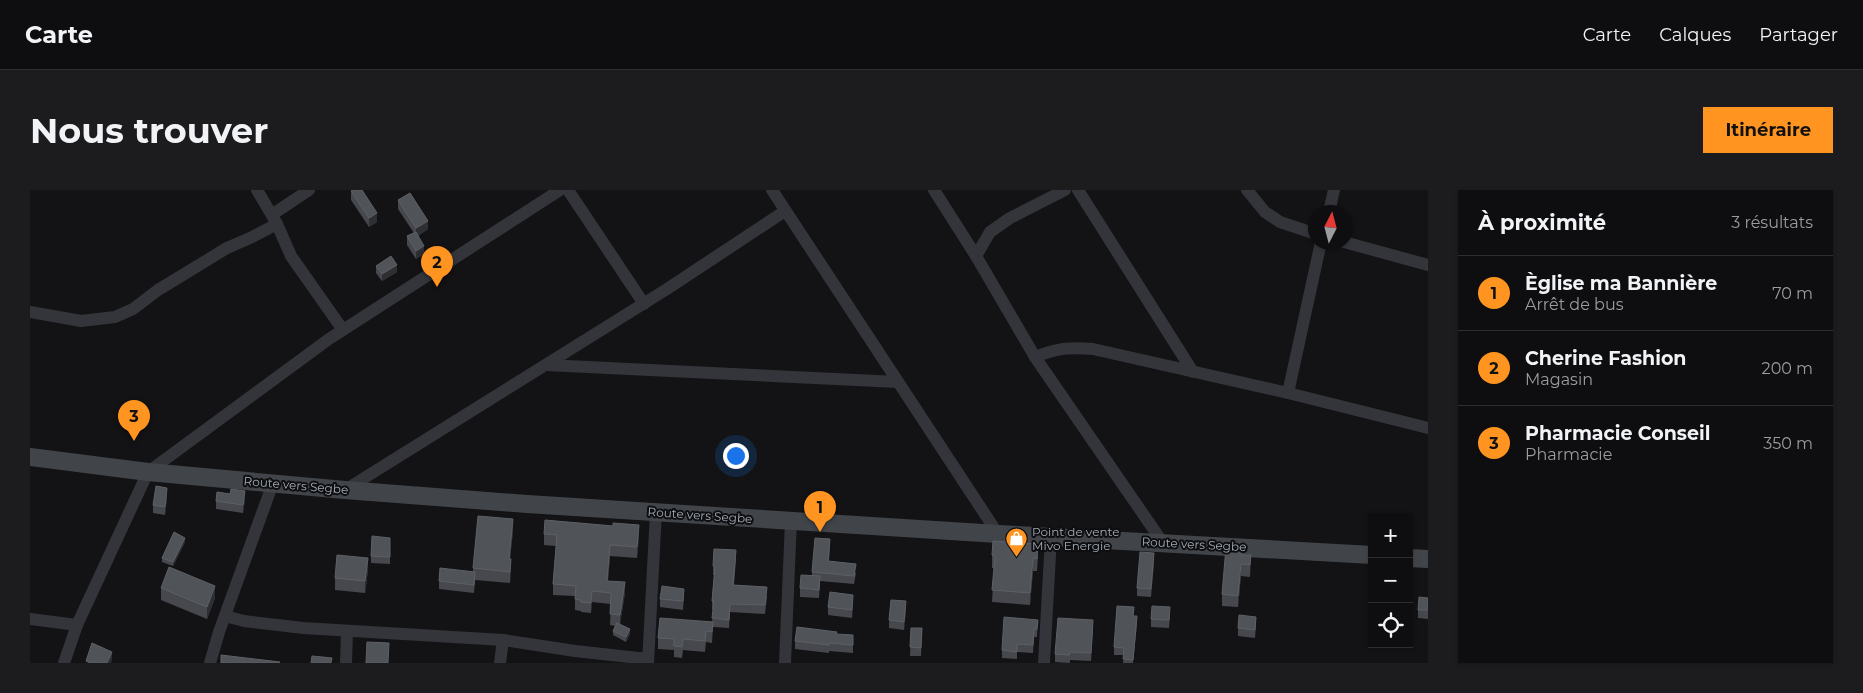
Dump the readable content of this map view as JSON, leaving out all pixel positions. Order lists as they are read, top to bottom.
{
  "streets": {
    "main road": ["Route vers Segbe"]
  },
  "places": {
    "shop": ["Point de vente Mivo Energie"]
  },
  "north": "top",
  "page": {
    "header": "Carte",
    "nav": ["Carte", "Calques", "Partager"],
    "buttons": "Itinéraire",
    "title": "Nous trouver",
    "heading": ["À proximité", "3 résultats"],
    "pins": ["2", "3", "1"],
    "list": [
      {
        "mark": "1",
        "name": "Èglise ma Bannière",
        "note": "Arrêt de bus",
        "value": "70 m"
      },
      {
        "mark": "2",
        "name": "Cherine Fashion",
        "note": "Magasin",
        "value": "200 m"
      },
      {
        "mark": "3",
        "name": "Pharmacie Conseil",
        "note": "Pharmacie",
        "value": "350 m"
      }
    ],
    "map_buttons": ["+", "−"]
  }
}
